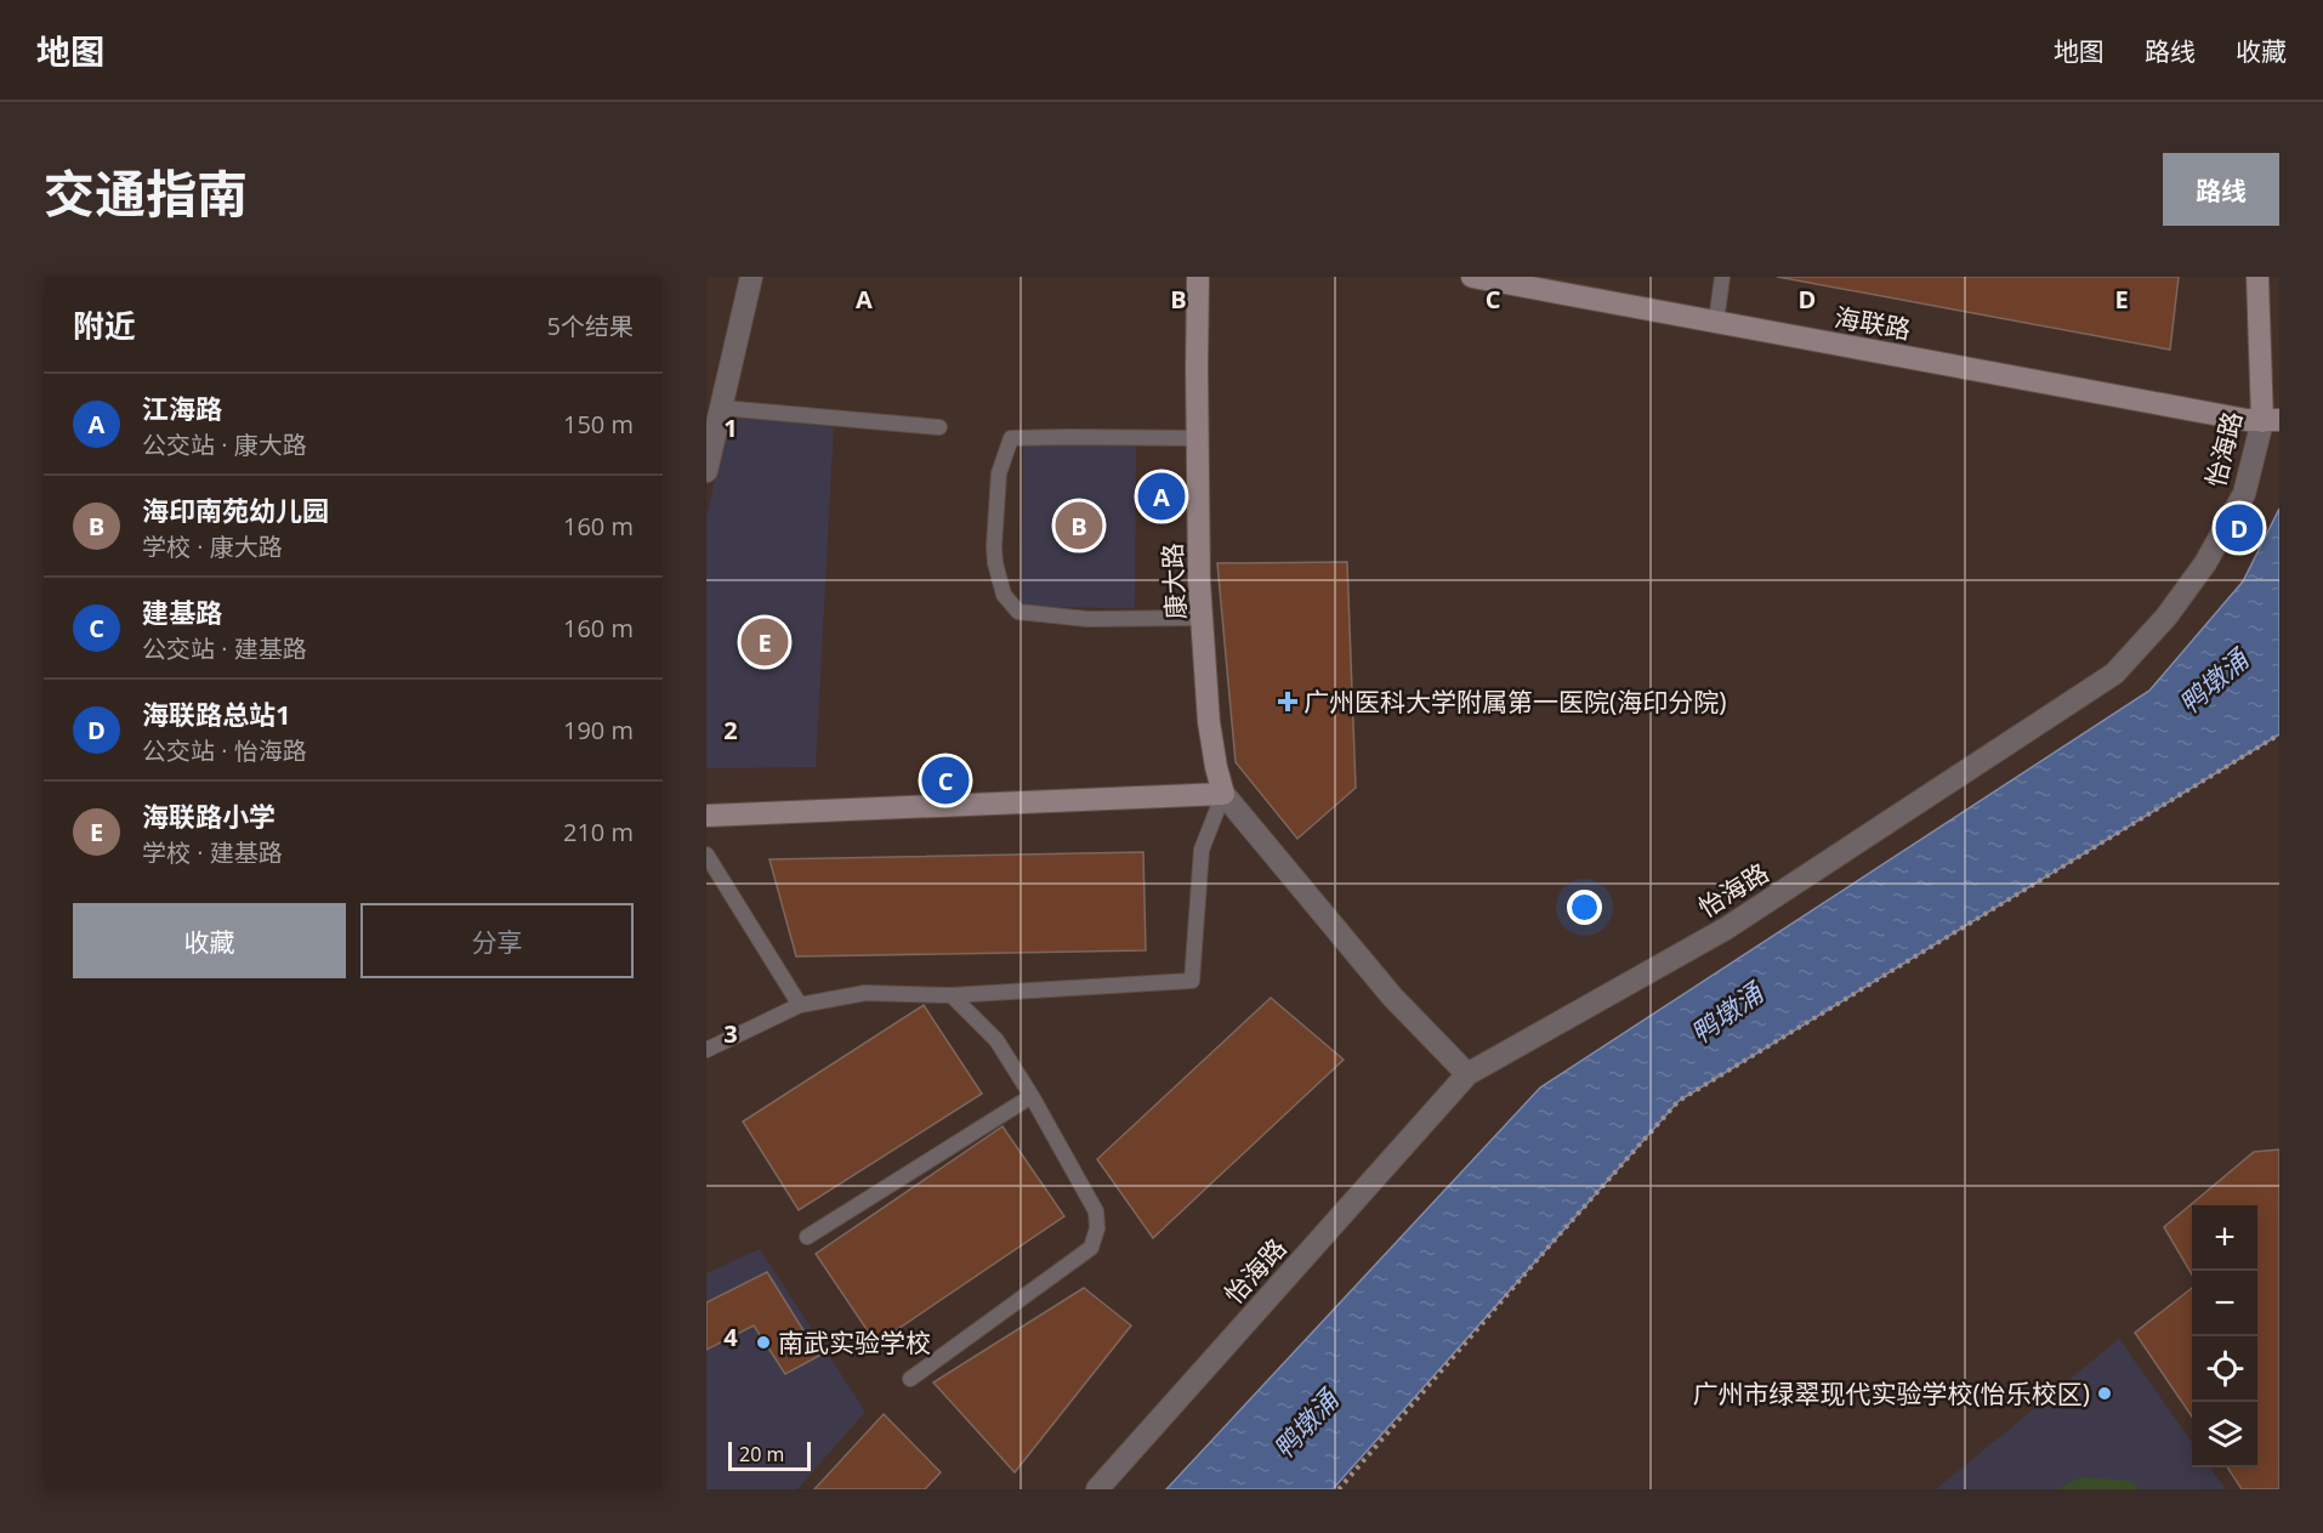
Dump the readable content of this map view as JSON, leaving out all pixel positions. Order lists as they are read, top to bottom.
{
  "streets": {
    "street": ["海联路", "怡海路", "康大路"]
  },
  "crossings": [
    ["海联路", "怡海路"]
  ],
  "water": ["鸭墩涌"],
  "places": {
    "health": ["广州医科大学附属第一医院(海印分院)"],
    "other": ["南武实验学校", "广州市绿翠现代实验学校(怡乐校区)"]
  },
  "scale_bar": "20 m",
  "page": {
    "header": "地图",
    "nav": ["地图", "路线", "收藏"],
    "title": "交通指南",
    "buttons": [
      "路线",
      ["收藏", "分享"]
    ],
    "heading": ["附近", "5个结果"],
    "list": [
      {
        "mark": "A",
        "name": "江海路",
        "note": "公交站 · 康大路",
        "value": "150 m"
      },
      {
        "mark": "B",
        "name": "海印南苑幼儿园",
        "note": "学校 · 康大路",
        "value": "160 m"
      },
      {
        "mark": "C",
        "name": "建基路",
        "note": "公交站 · 建基路",
        "value": "160 m"
      },
      {
        "mark": "D",
        "name": "海联路总站1",
        "note": "公交站 · 怡海路",
        "value": "190 m"
      },
      {
        "mark": "E",
        "name": "海联路小学",
        "note": "学校 · 建基路",
        "value": "210 m"
      }
    ],
    "pins": [
      "A",
      "B",
      "D",
      "E",
      "C"
    ],
    "map_buttons": ["+", "−"],
    "scale": "20 m"
  },
  "grid": {
    "columns": [
      "A",
      "B",
      "C",
      "D",
      "E"
    ],
    "rows": [
      "1",
      "2",
      "3",
      "4"
    ]
  }
}
